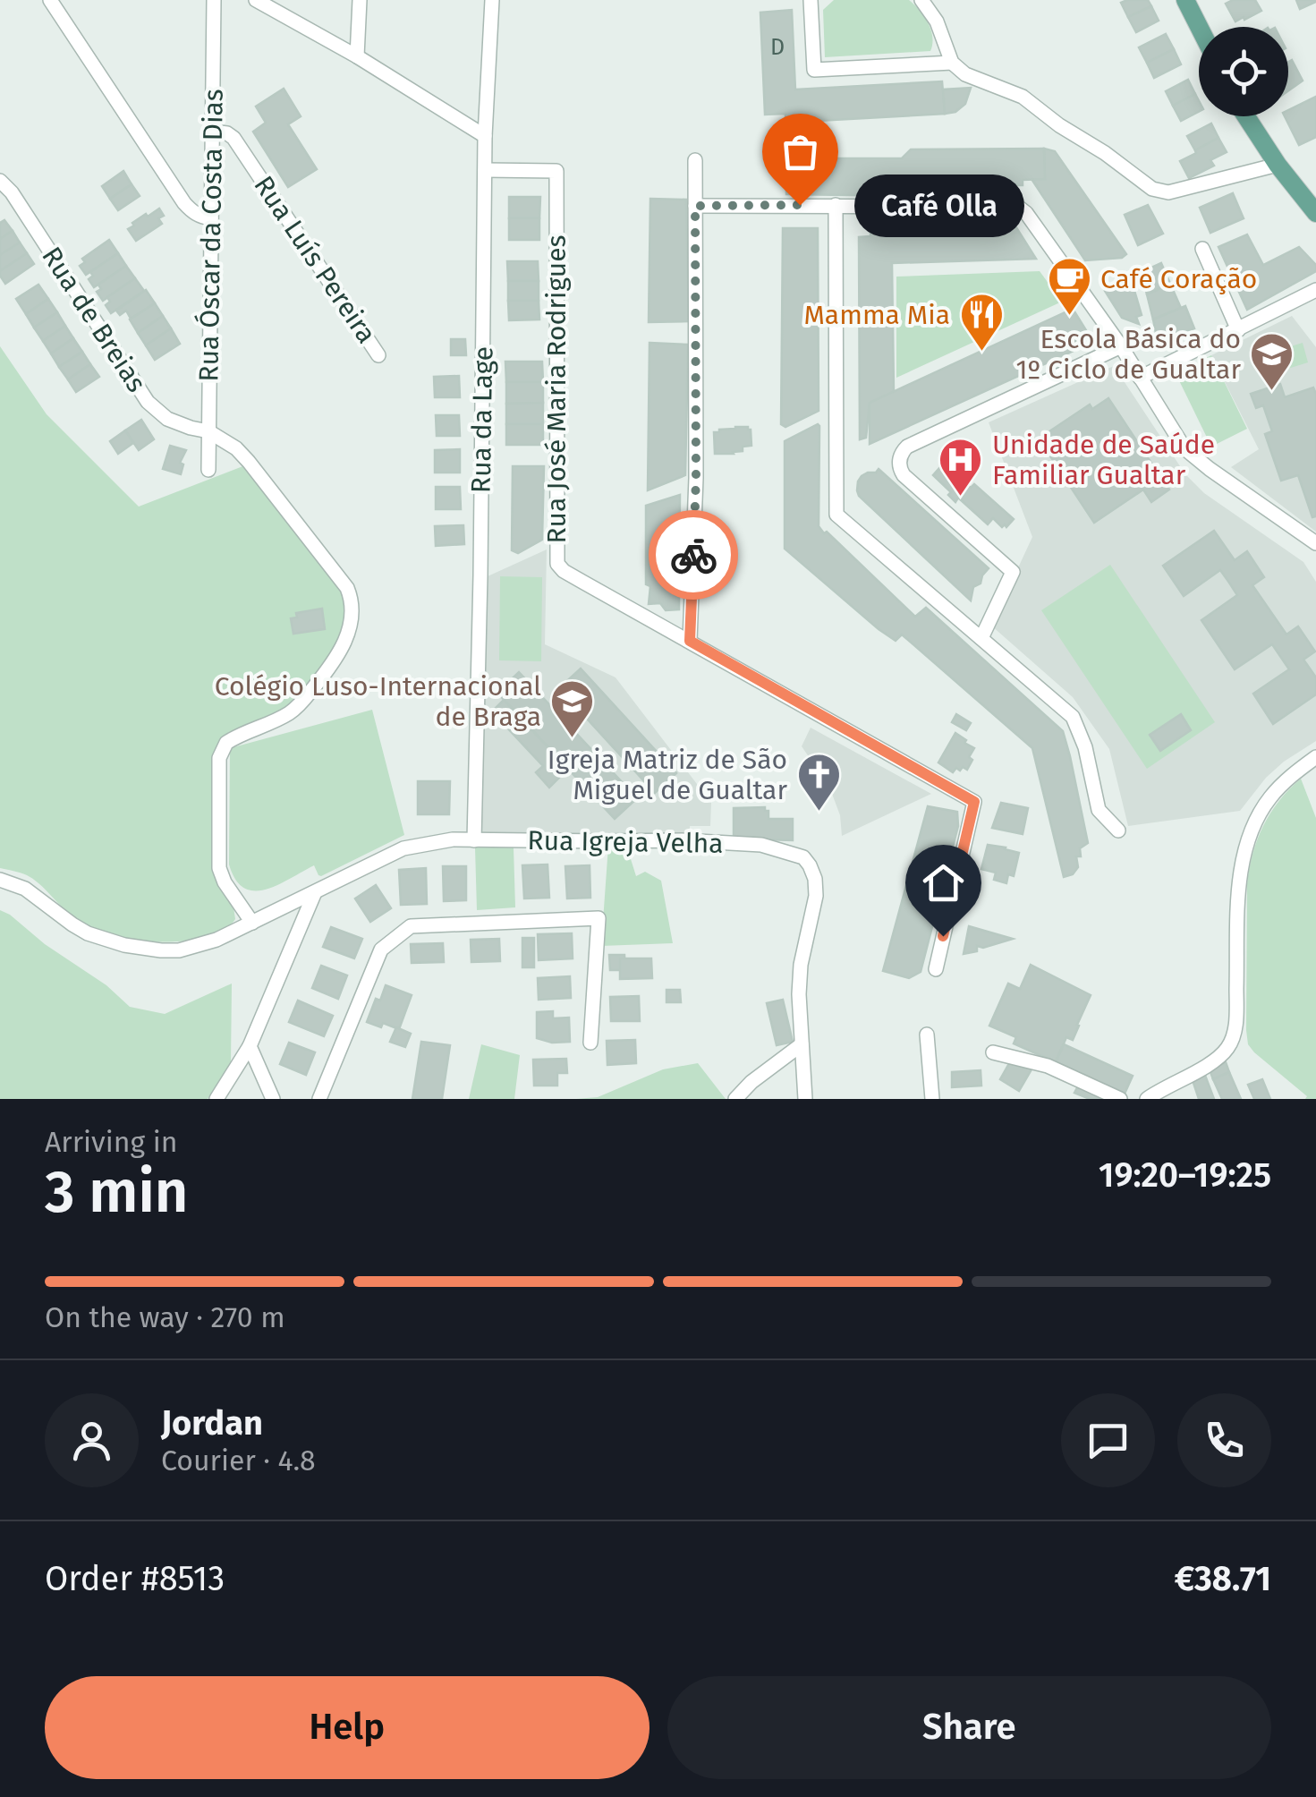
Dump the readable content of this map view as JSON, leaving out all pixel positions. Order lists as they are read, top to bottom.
{
  "streets": {
    "street": [
      "Rua Óscar da Costa Dias",
      "Rua Luís Pereira",
      "Rua de Breias",
      "Rua José Maria Rodrigues",
      "Rua da Lage",
      "Rua Igreja Velha"
    ]
  },
  "crossings": [
    ["Rua Óscar da Costa Dias", "Rua Luís Pereira"],
    ["Rua Óscar da Costa Dias", "Rua de Breias"],
    ["Rua de Breias", "Rua Igreja Velha"],
    ["Rua José Maria Rodrigues", "Rua da Lage"],
    ["Rua da Lage", "Rua Igreja Velha"]
  ],
  "places": {
    "other": ["Café Olla"],
    "cafe": ["Café Coração"],
    "restaurant": ["Mamma Mia"],
    "school or university": ["Escola Básica do 1º Ciclo de Gualtar", "Colégio Luso-Internacional de Braga"],
    "hospital": ["Unidade de Saúde Familiar Gualtar"],
    "church": ["Igreja Matriz de São Miguel de Gualtar"]
  },
  "house_numbers": ["D"],
  "page": {
    "bubble": "Café Olla",
    "heading": ["3 min", "Arriving in", "19:20–19:25"],
    "panel": [
      "Jordan",
      "Courier · 4.8",
      "Order #8513",
      "€38.71"
    ],
    "bar": "On the way · 270 m",
    "buttons": ["Help", "Share"]
  }
}
